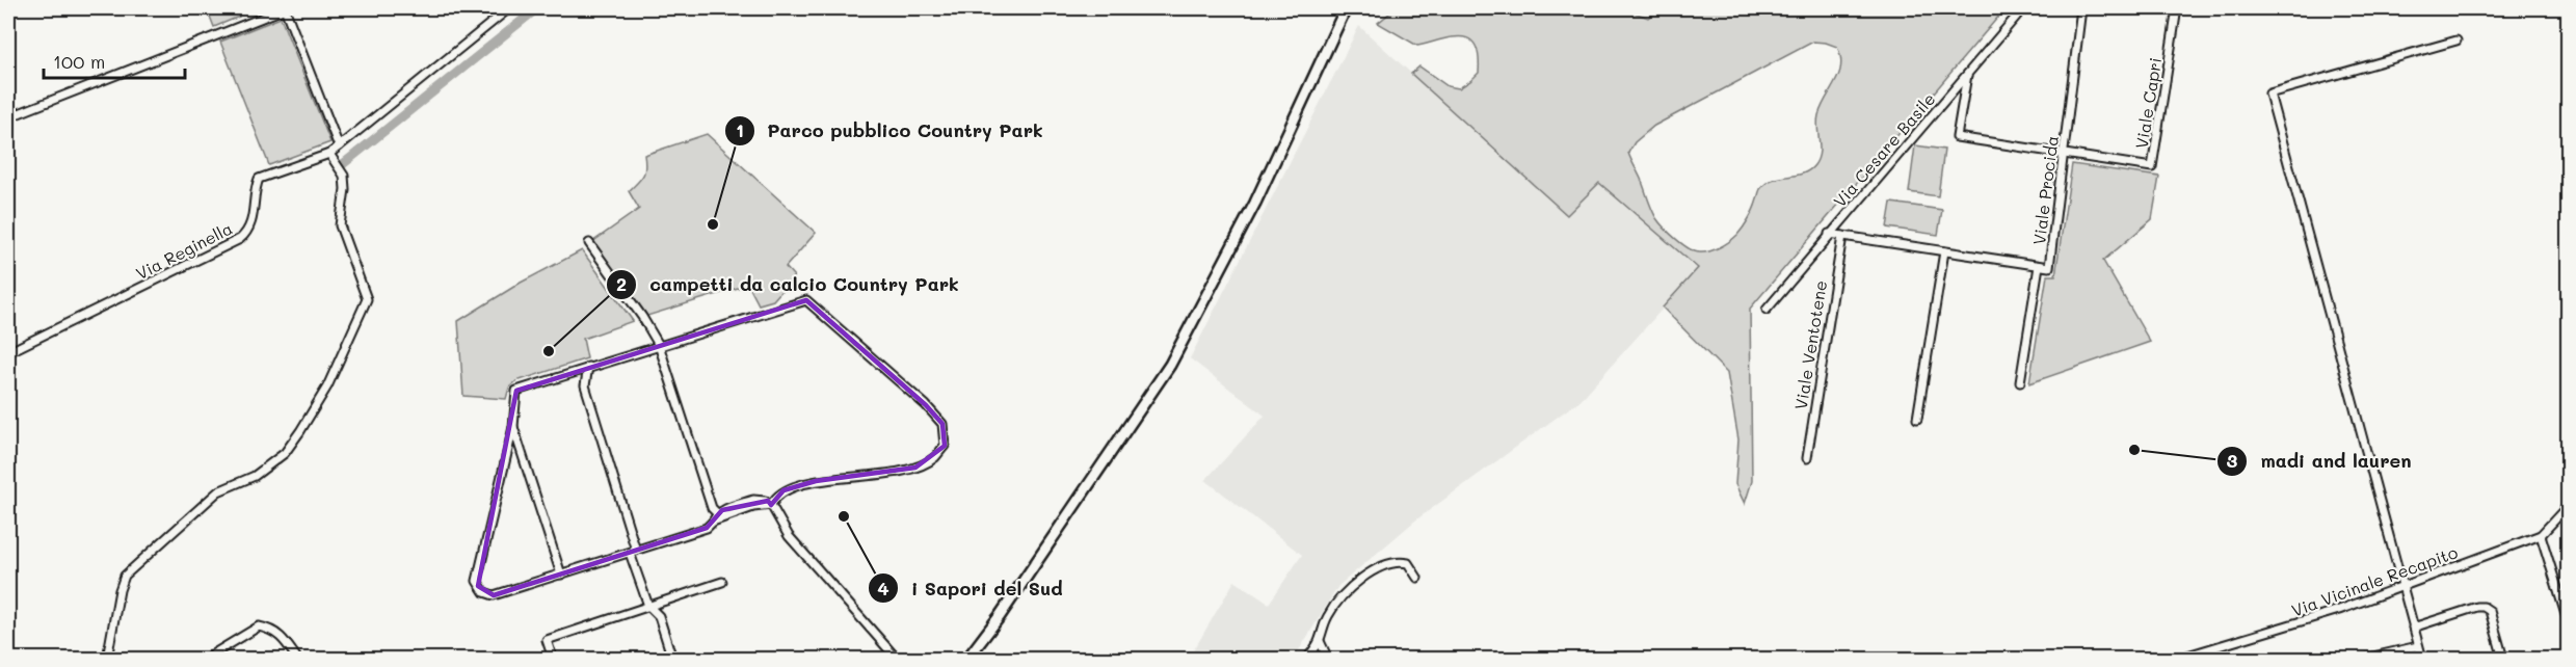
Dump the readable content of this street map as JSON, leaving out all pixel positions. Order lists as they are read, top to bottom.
{
  "streets": {
    "street": [
      "Viale Capri",
      "Via Cesare Basile",
      "Viale Procida",
      "Via Reginella",
      "Viale Ventotene",
      "Via Vicinale Recapito"
    ]
  },
  "crossings": [
    ["Viale Capri", "Via Cesare Basile"],
    ["Viale Capri", "Viale Procida"],
    ["Via Cesare Basile", "Viale Procida"],
    ["Viale Procida", "Viale Ventotene"]
  ],
  "places": [
    "Parco pubblico Country Park",
    "campetti da calcio Country Park",
    "madi and lauren",
    "i Sapori del Sud"
  ],
  "scale_bar": "100 m"
}
